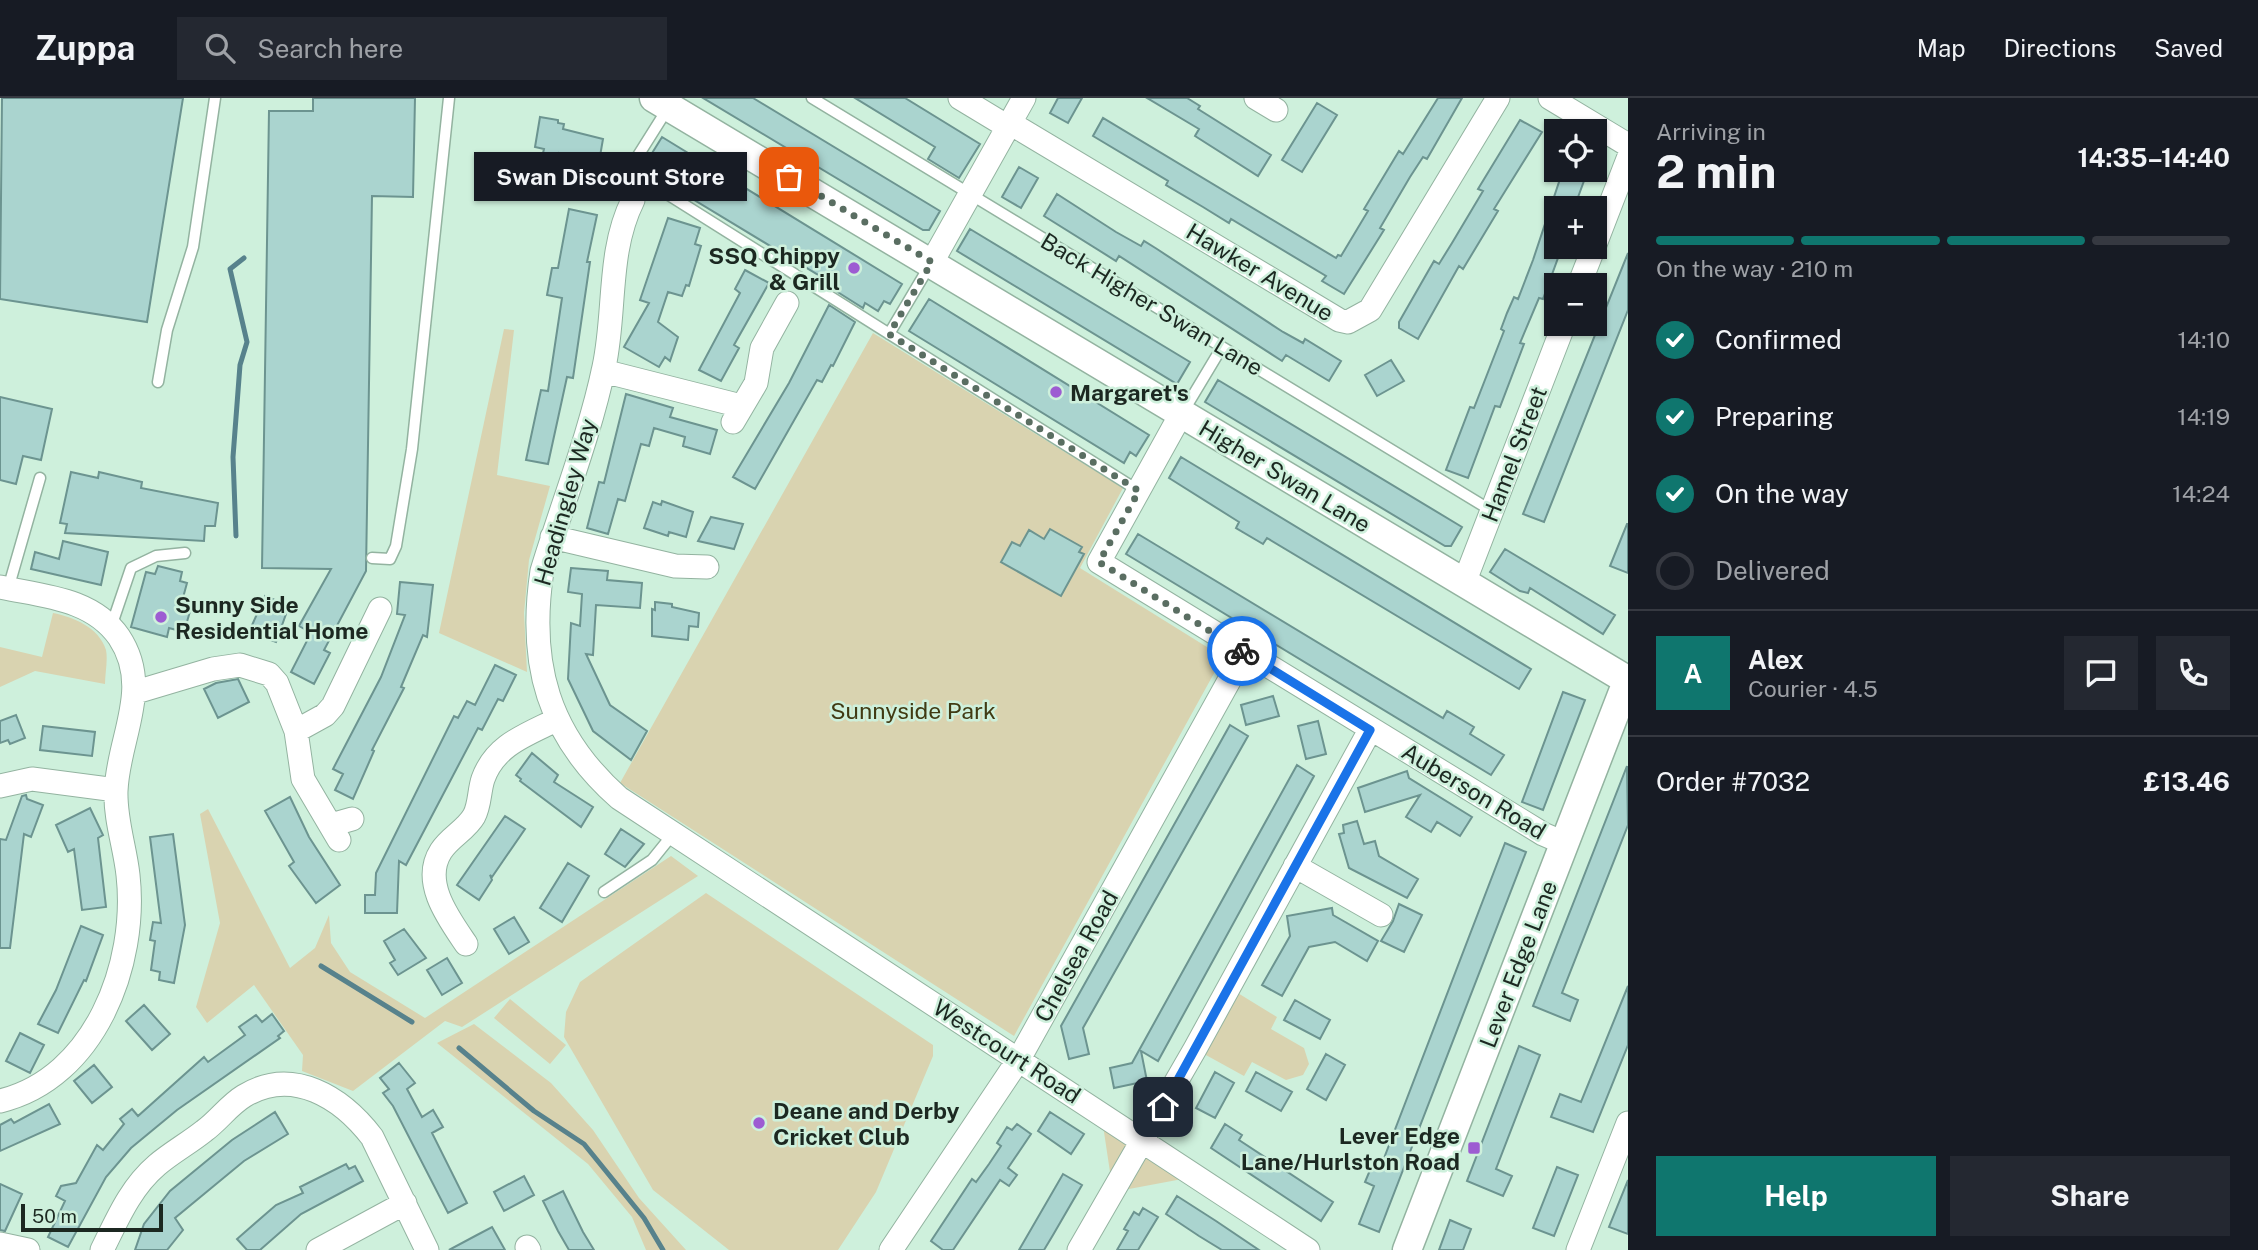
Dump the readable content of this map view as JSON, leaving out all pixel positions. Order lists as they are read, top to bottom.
{
  "streets": {
    "street": [
      "Hawker Avenue",
      "Hamel Street",
      "Higher Swan Lane",
      "Headingley Way",
      "Auberson Road",
      "Chelsea Road",
      "Lever Edge Lane",
      "Westcourt Road"
    ],
    "lane": ["Back Higher Swan Lane"]
  },
  "crossings": [
    ["Back Higher Swan Lane", "Hamel Street"],
    ["Hamel Street", "Higher Swan Lane"],
    ["Higher Swan Lane", "Lever Edge Lane"],
    ["Headingley Way", "Westcourt Road"],
    ["Auberson Road", "Chelsea Road"],
    ["Auberson Road", "Lever Edge Lane"],
    ["Chelsea Road", "Westcourt Road"]
  ],
  "parks": ["Sunnyside Park"],
  "places": {
    "other": [
      "Swan Discount Store",
      "SSQ Chippy & Grill",
      "Margaret's",
      "Sunny Side Residential Home",
      "Deane and Derby Cricket Club"
    ],
    "transit": ["Lever Edge Lane/Hurlston Road"]
  },
  "scale_bar": "50 m",
  "page": {
    "header": "Zuppa",
    "search": "Search here",
    "nav": ["Map", "Directions", "Saved"],
    "heading": ["2 min", "Arriving in", "14:35–14:40"],
    "panel": [
      "Alex",
      "Courier · 4.5",
      "Order #7032",
      "£13.46"
    ],
    "map_buttons": ["+", "−"],
    "bubble": "Swan Discount Store",
    "bar": "On the way · 210 m",
    "list": [
      ["Confirmed", "14:10"],
      ["Preparing", "14:19"],
      ["On the way", "14:24"],
      "Delivered"
    ],
    "round": "A",
    "buttons": ["Help", "Share"],
    "scale": "50 m"
  }
}
